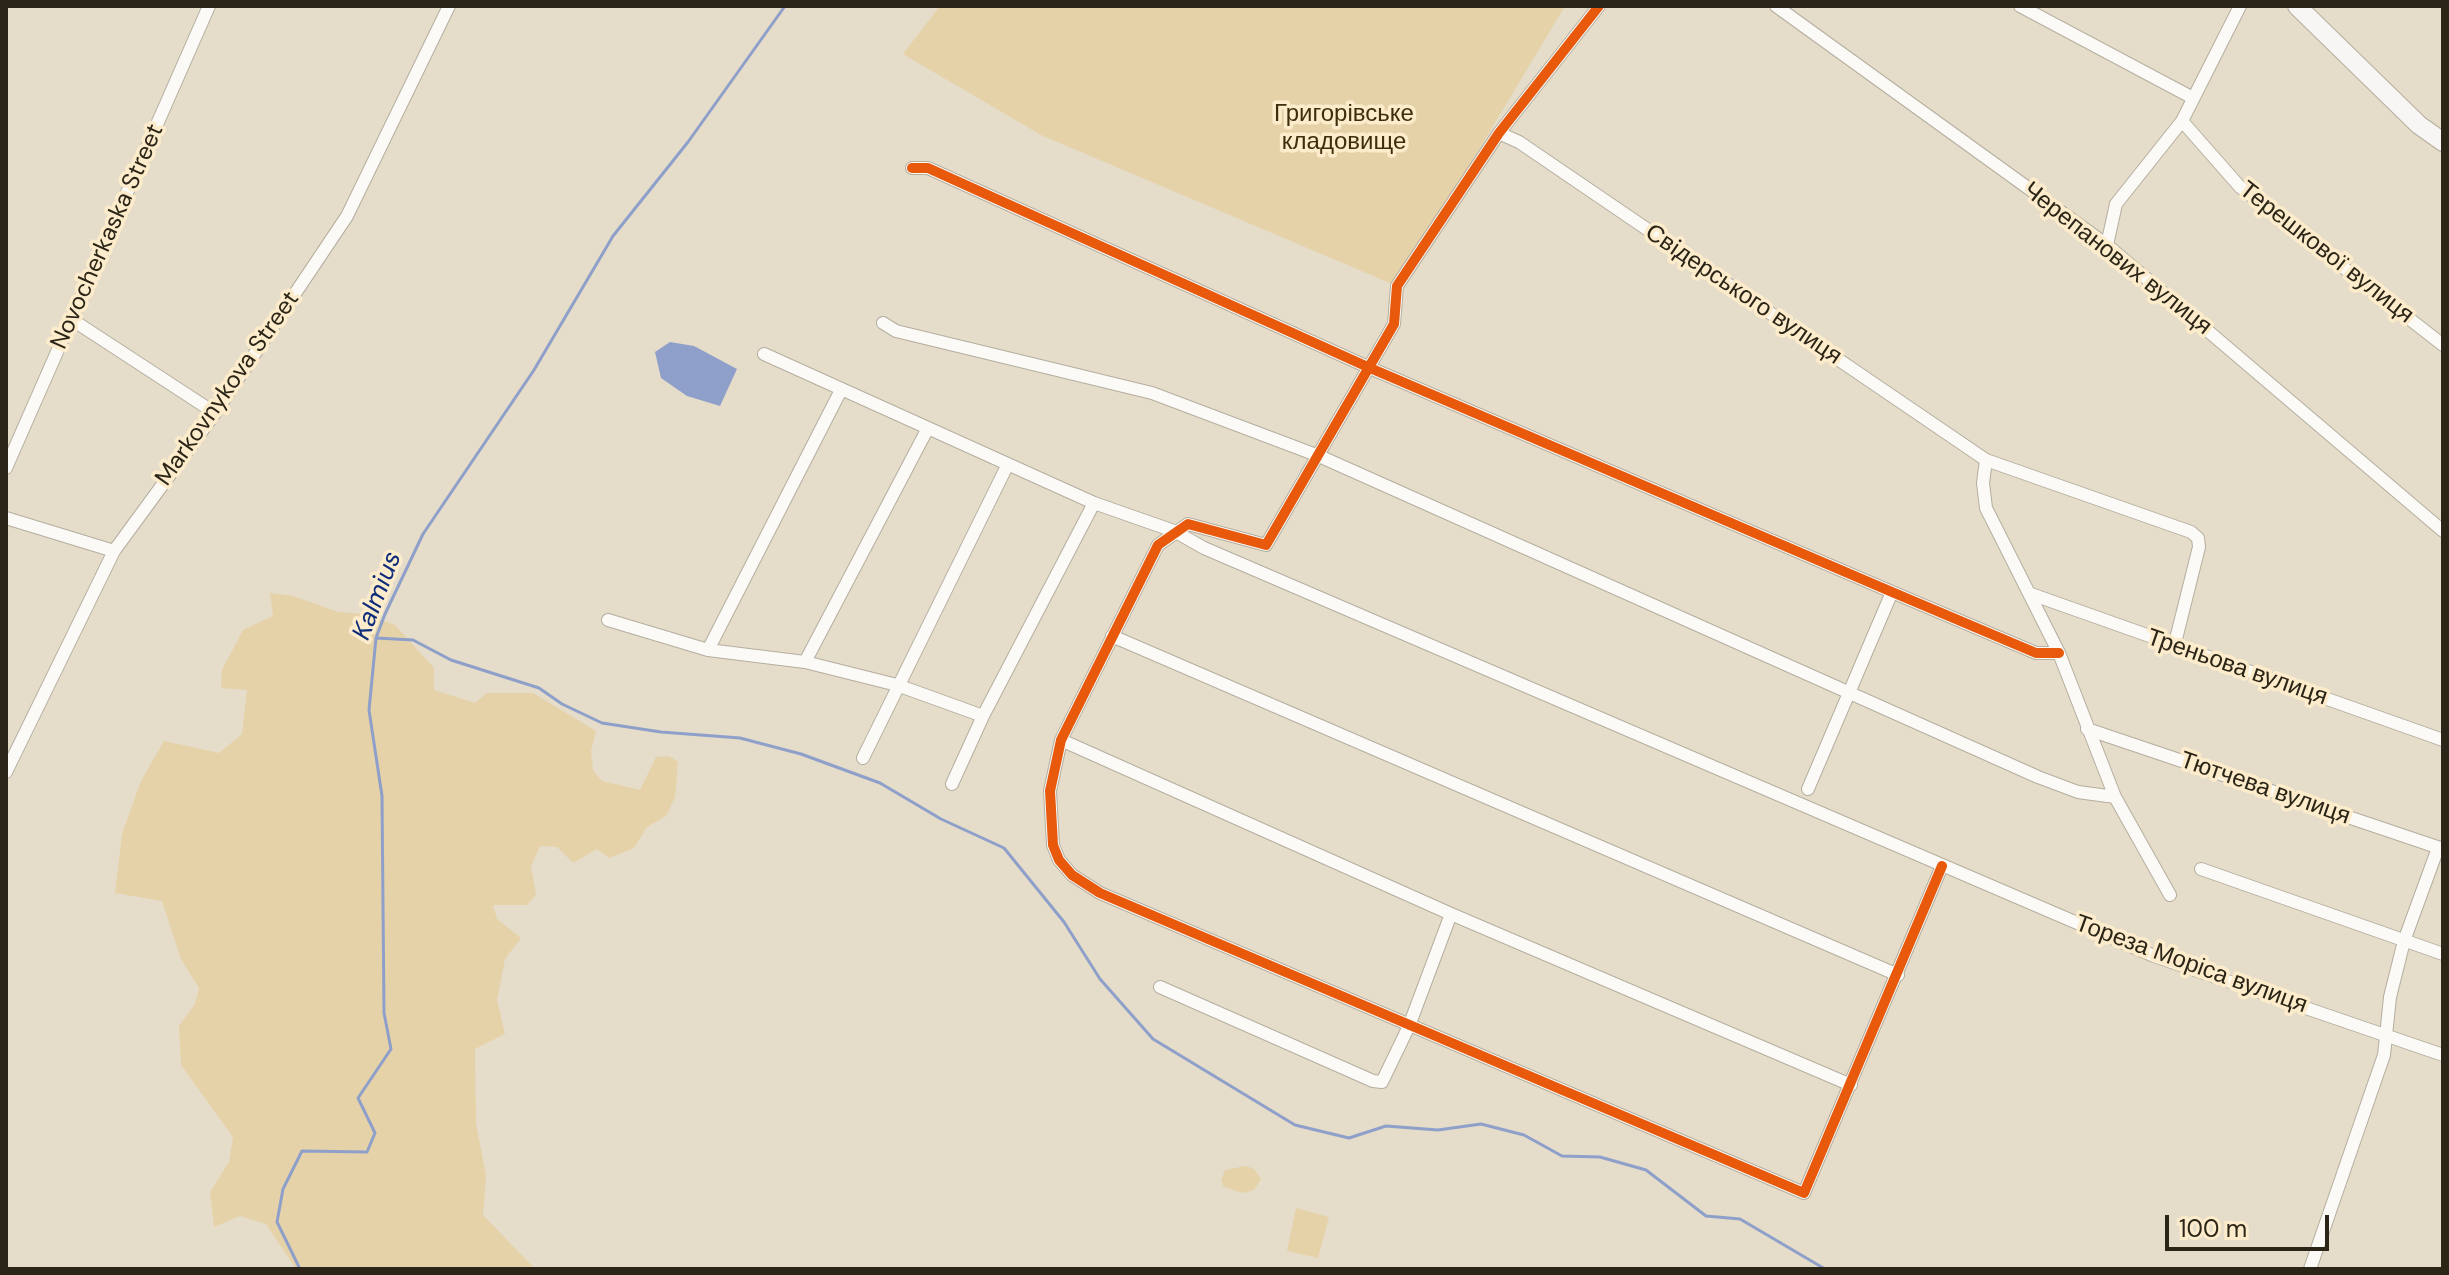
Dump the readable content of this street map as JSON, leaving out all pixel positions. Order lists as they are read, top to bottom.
{
  "streets": {
    "street": [
      "Novocherkaska Street",
      "Терешкової вулиця",
      "Черепанових вулиця",
      "Свiдерського вулиця",
      "Markovnykova Street",
      "Треньова вулиця",
      "Тютчева вулиця",
      "Тореза Моріса вулиця"
    ]
  },
  "crossings": [
    ["Свiдерського вулиця", "Треньова вулиця"]
  ],
  "water": ["Kalmius"],
  "parks": ["Григорівське кладовище"],
  "scale_bar": "100 m"
}
